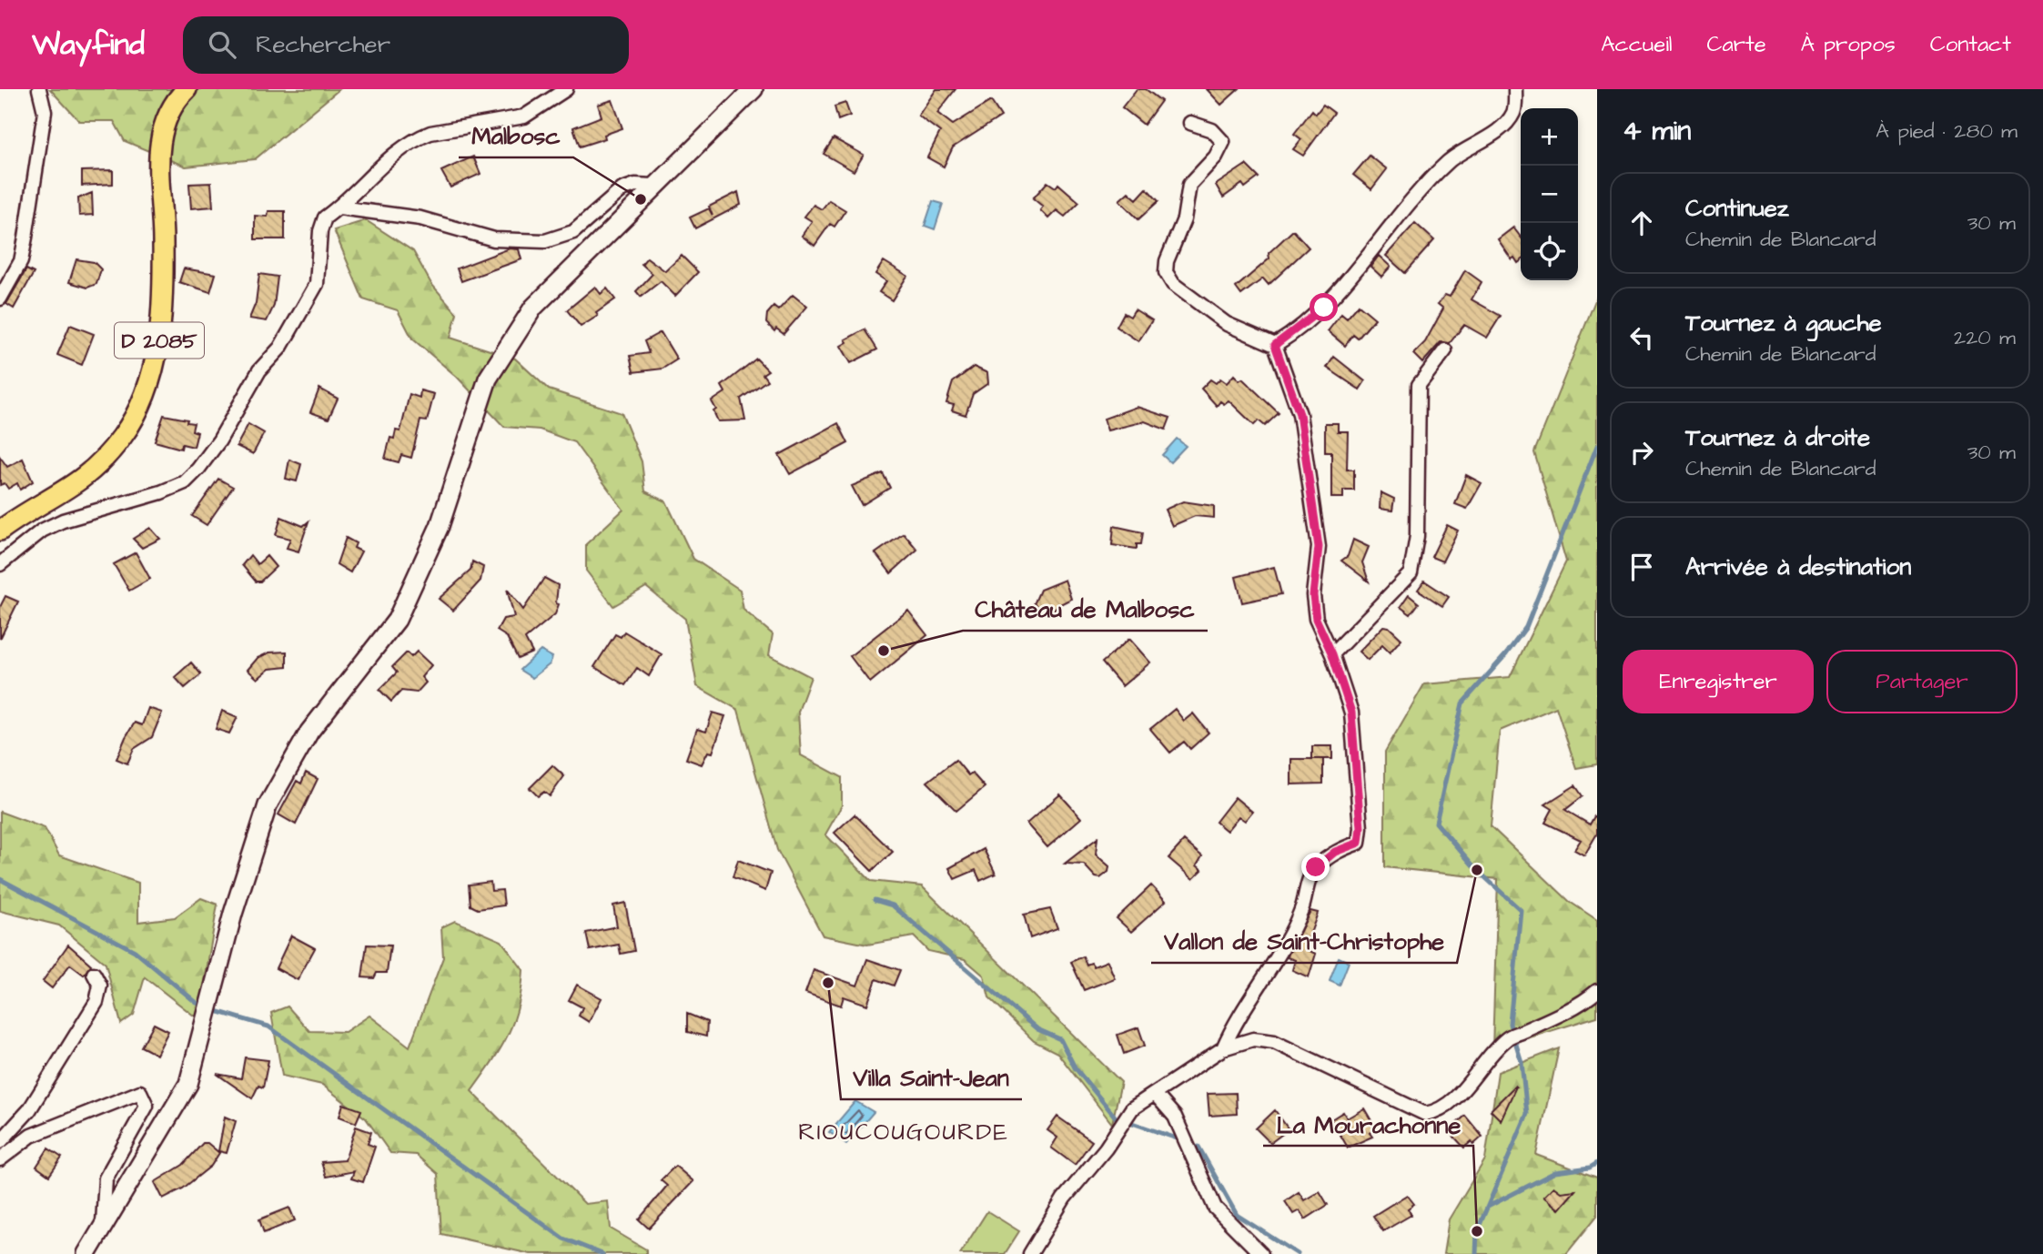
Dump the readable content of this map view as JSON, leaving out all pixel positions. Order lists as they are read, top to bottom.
{
  "streets": {
    "main road": ["D 2085"]
  },
  "districts": ["RIOUCOUGOURDE"],
  "places": [
    "Malbosc",
    "Château de Malbosc",
    "Vallon de Saint-Christophe",
    "Villa Saint-Jean",
    "La Mourachonne"
  ],
  "page": {
    "header": "Wayfind",
    "search": "Rechercher",
    "nav": [
      "Accueil",
      "Carte",
      "À propos",
      "Contact"
    ],
    "heading": ["4 min", "À pied · 280 m"],
    "map_buttons": ["+", "−"],
    "list": [
      ["Continuez", "Chemin de Blancard", "30 m"],
      ["Tournez à gauche", "Chemin de Blancard", "220 m"],
      ["Tournez à droite", "Chemin de Blancard", "30 m"],
      "Arrivée à destination"
    ],
    "buttons": ["Enregistrer", "Partager"]
  }
}
